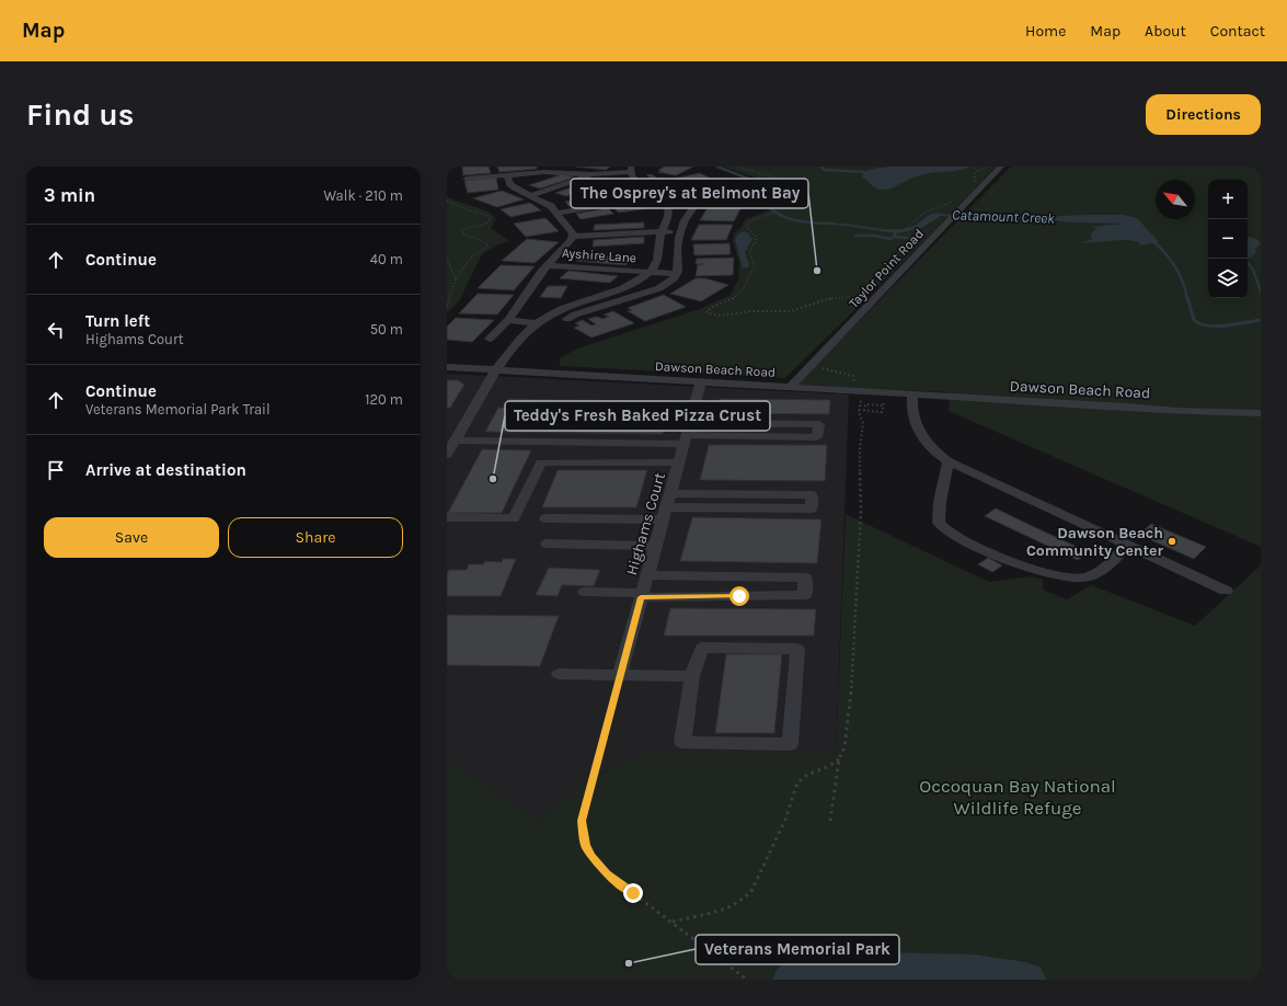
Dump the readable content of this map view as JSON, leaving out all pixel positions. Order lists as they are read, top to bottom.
{
  "streets": {
    "street": [
      "Ayshire Lane",
      "Taylor Point Road",
      "Dawson Beach Road",
      "Highams Court"
    ]
  },
  "crossings": [
    ["Taylor Point Road", "Dawson Beach Road"],
    ["Dawson Beach Road", "Highams Court"]
  ],
  "water": ["Catamount Creek"],
  "parks": ["Occoquan Bay National Wildlife Refuge"],
  "places": [
    "The Osprey's at Belmont Bay",
    "Teddy's Fresh Baked Pizza Crust",
    "Dawson Beach Community Center",
    "Veterans Memorial Park"
  ],
  "north": "top left",
  "page": {
    "header": "Map",
    "nav": [
      "Home",
      "Map",
      "About",
      "Contact"
    ],
    "buttons": [
      "Directions",
      ["Save", "Share"]
    ],
    "title": "Find us",
    "heading": ["3 min", "Walk · 210 m"],
    "map_buttons": ["+", "−"],
    "list": [
      ["Continue", "40 m"],
      ["Turn left", "Highams Court", "50 m"],
      ["Continue", "Veterans Memorial Park Trail", "120 m"],
      "Arrive at destination"
    ]
  }
}
